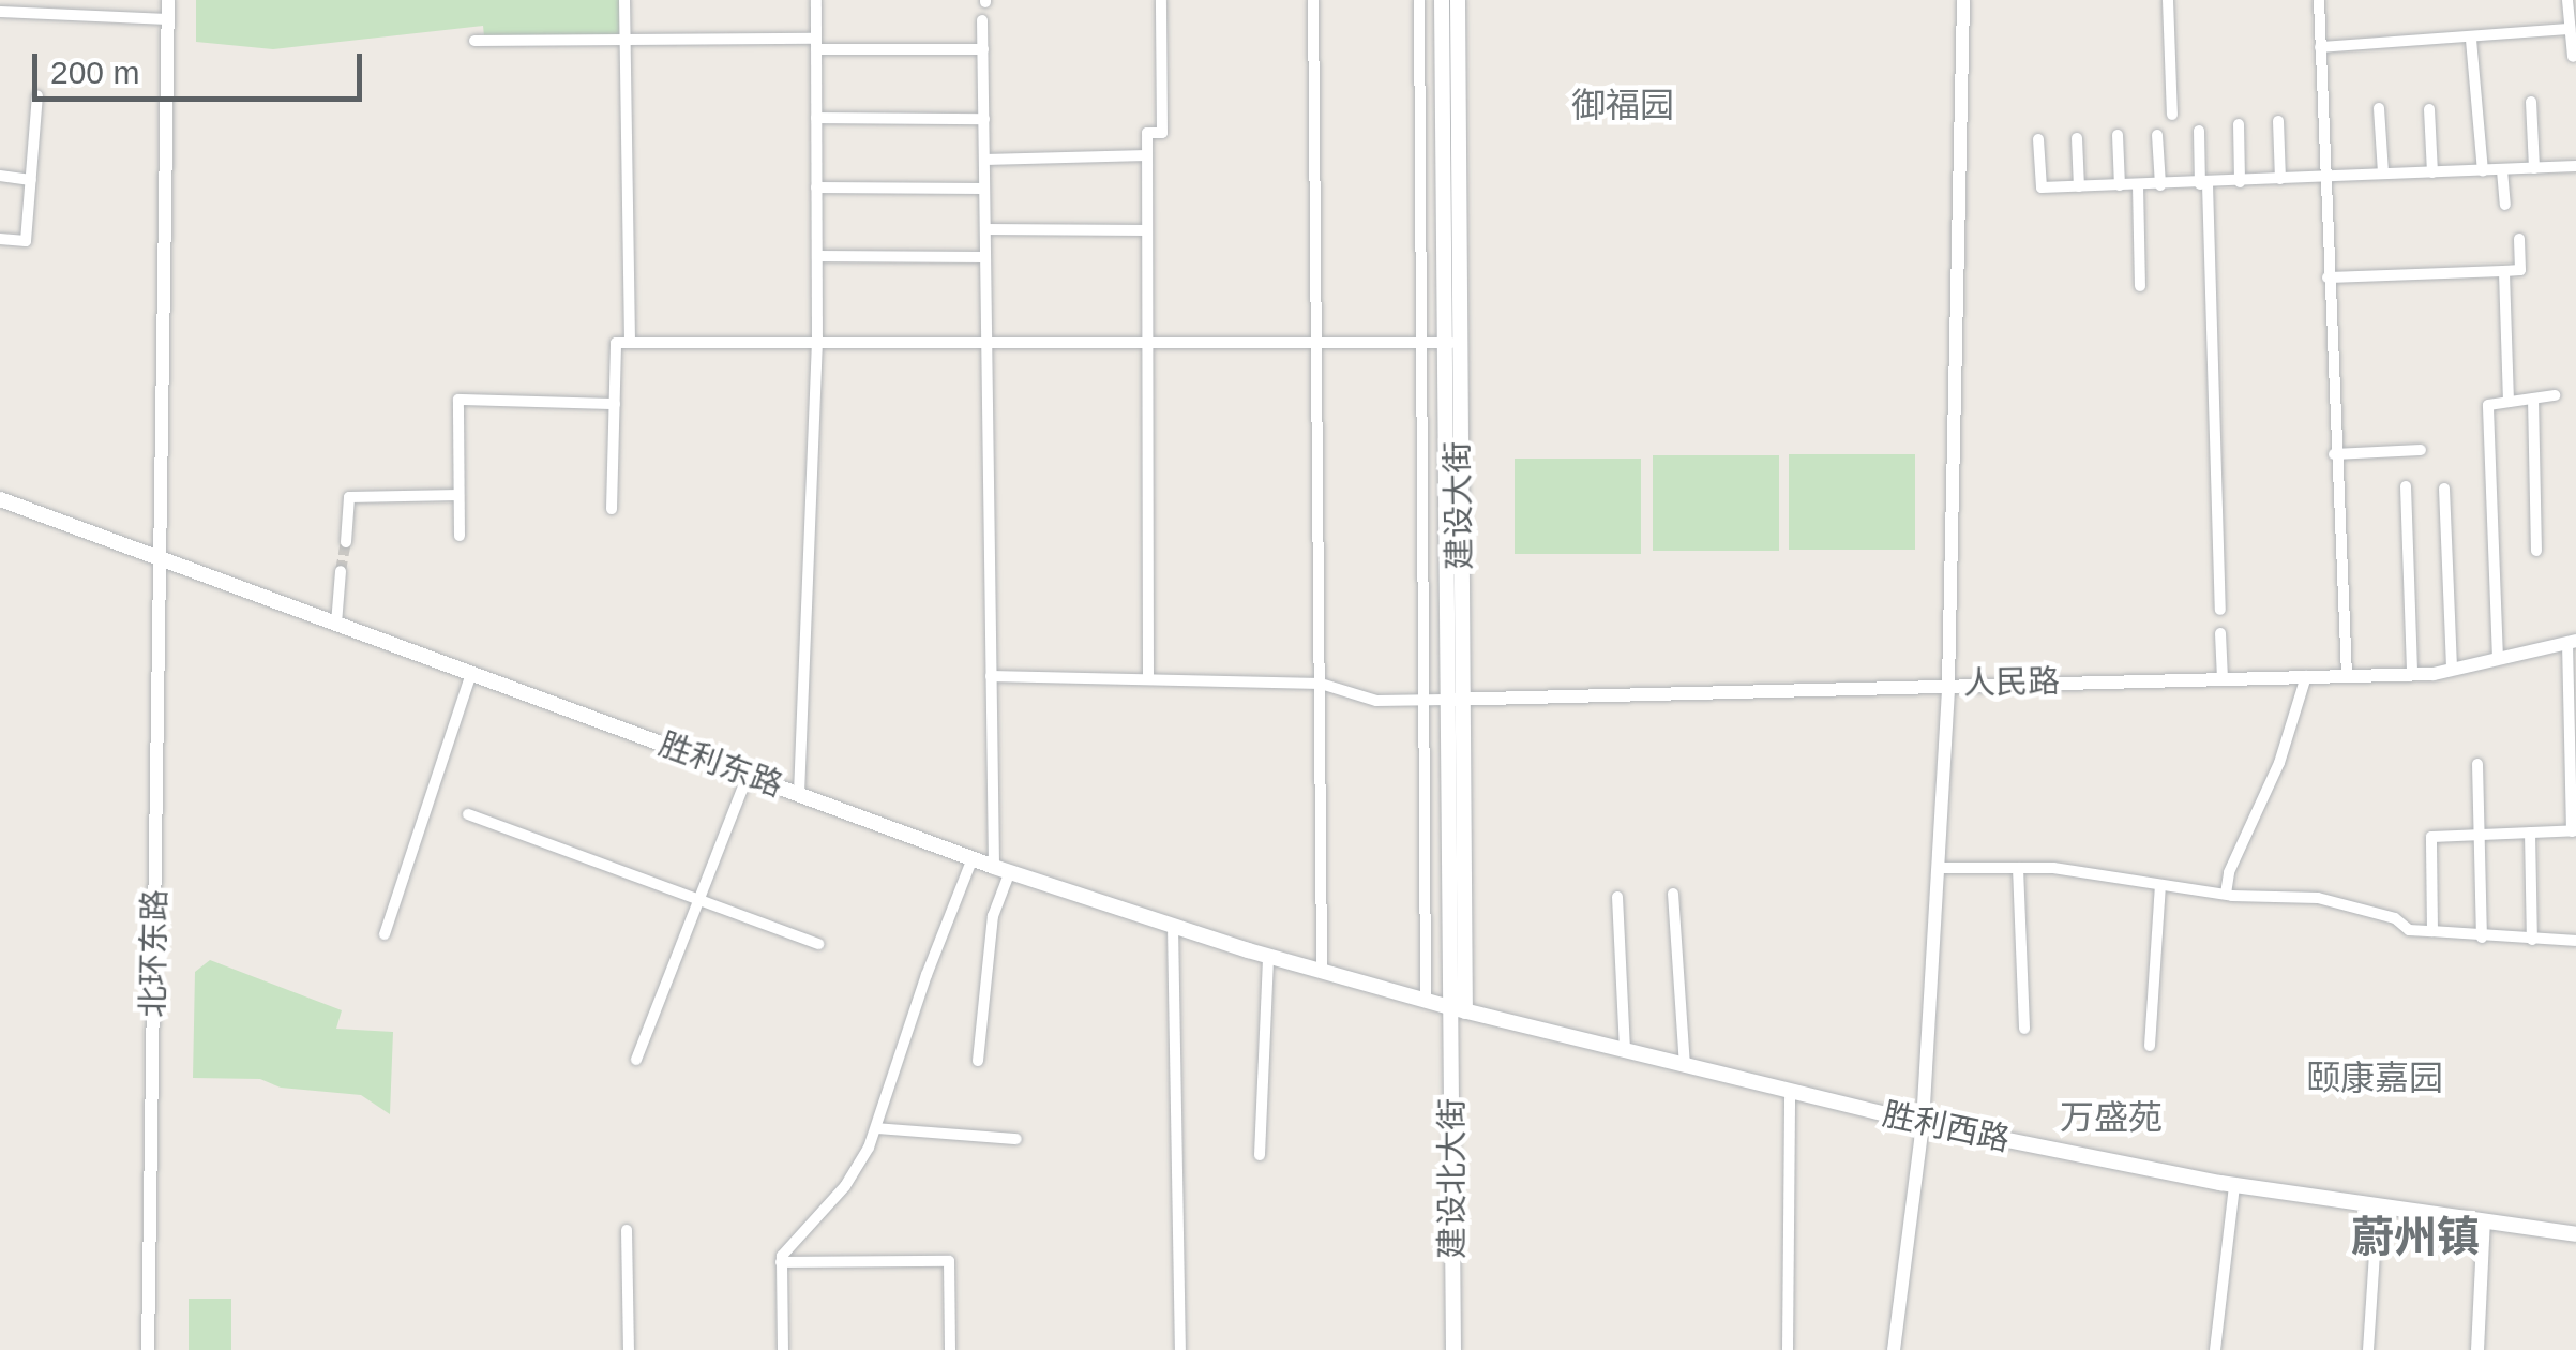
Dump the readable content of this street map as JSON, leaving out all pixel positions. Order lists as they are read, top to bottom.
{
  "streets": {
    "main road": [
      "建设大街",
      "胜利东路",
      "胜利西路",
      "建设北大街"
    ],
    "street": ["人民路", "北环东路"]
  },
  "crossings": [
    ["建设大街", "人民路"],
    ["建设大街", "胜利东路"],
    ["建设大街", "胜利西路"],
    ["建设大街", "建设北大街"],
    ["胜利东路", "北环东路"],
    ["胜利东路", "胜利西路"],
    ["胜利东路", "建设北大街"],
    ["胜利西路", "建设北大街"]
  ],
  "districts": [
    "御福园",
    "颐康嘉园",
    "万盛苑",
    "蔚州镇"
  ],
  "scale_bar": "200 m"
}
